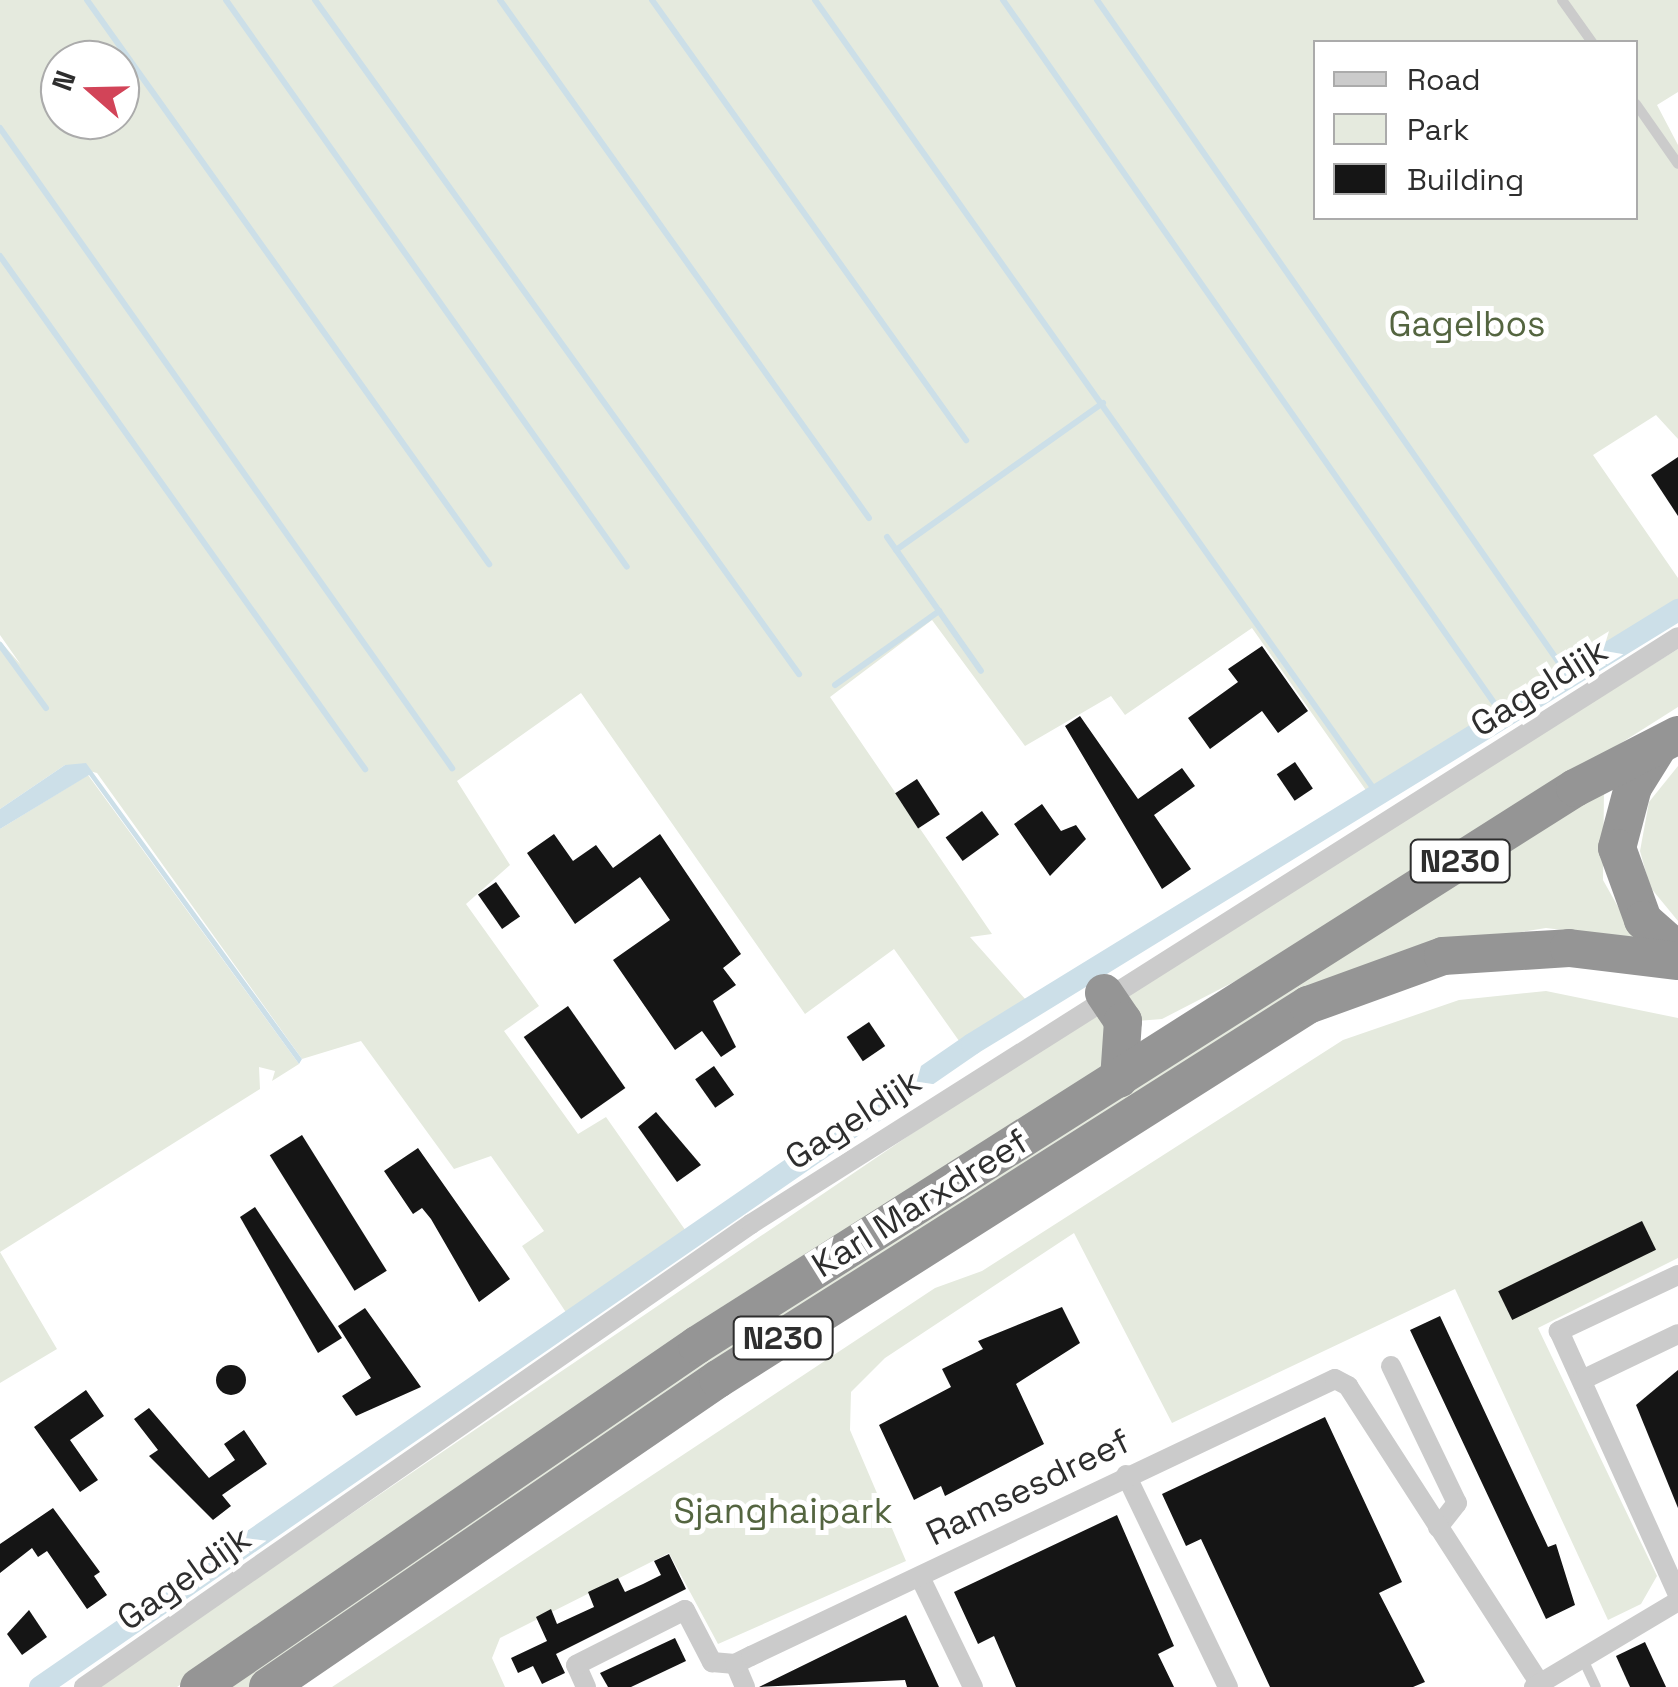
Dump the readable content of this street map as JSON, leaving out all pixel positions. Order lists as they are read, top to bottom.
{
  "streets": {
    "highway": ["N230", "Karl Marxdreef"],
    "street": ["Gageldijk", "Ramsesdreef"]
  },
  "crossings": [
    ["N230", "Karl Marxdreef"]
  ],
  "parks": ["Gagelbos", "Sjanghaipark"],
  "legend": ["Road", "Park", "Building"],
  "north": "left"
}
